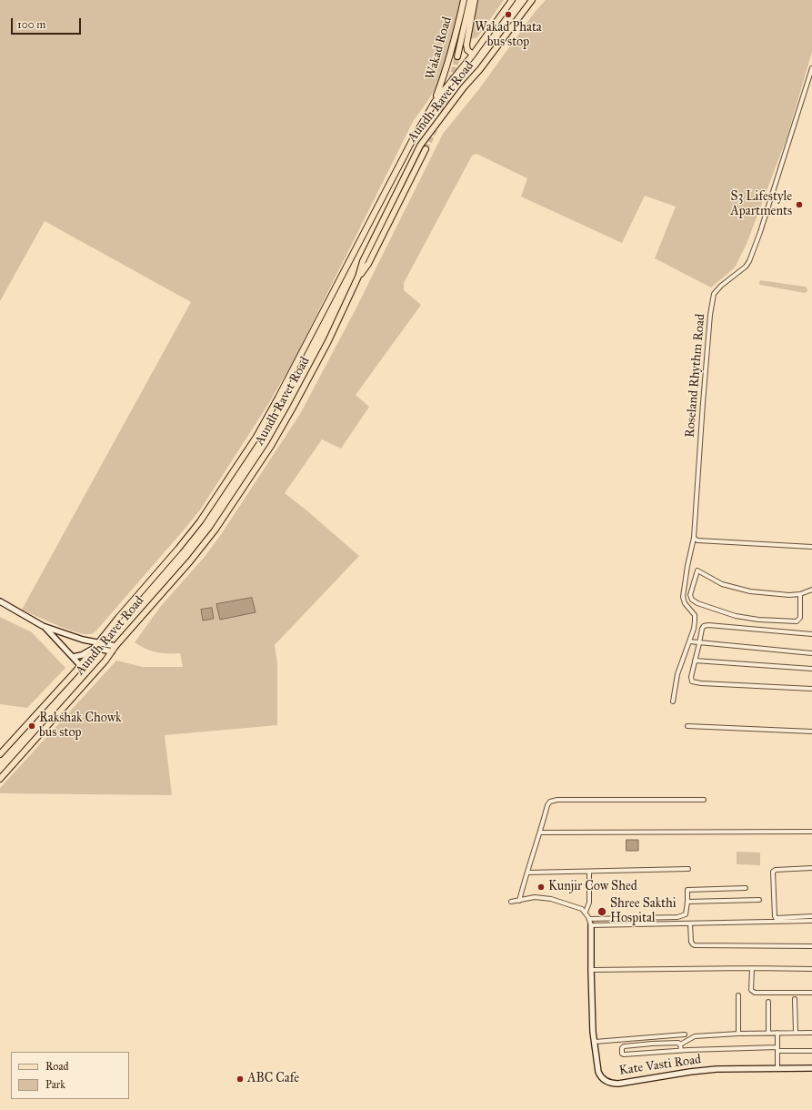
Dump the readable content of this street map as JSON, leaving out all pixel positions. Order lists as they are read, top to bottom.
{
  "streets": {
    "main road": ["Wakad Road", "Aundh Ravet Road"],
    "street": ["Roseland Rhythm Road", "Kate Vasti Road"]
  },
  "crossings": [
    ["Wakad Road", "Aundh Ravet Road"]
  ],
  "places": [
    "Wakad Phata bus stop",
    "S3 Lifestyle Apartments",
    "Rakshak Chowk bus stop",
    "Kunjir Cow Shed",
    "Shree Sakthi Hospital",
    "ABC Cafe"
  ],
  "legend": ["Road", "Park"],
  "scale_bar": "100 m"
}
